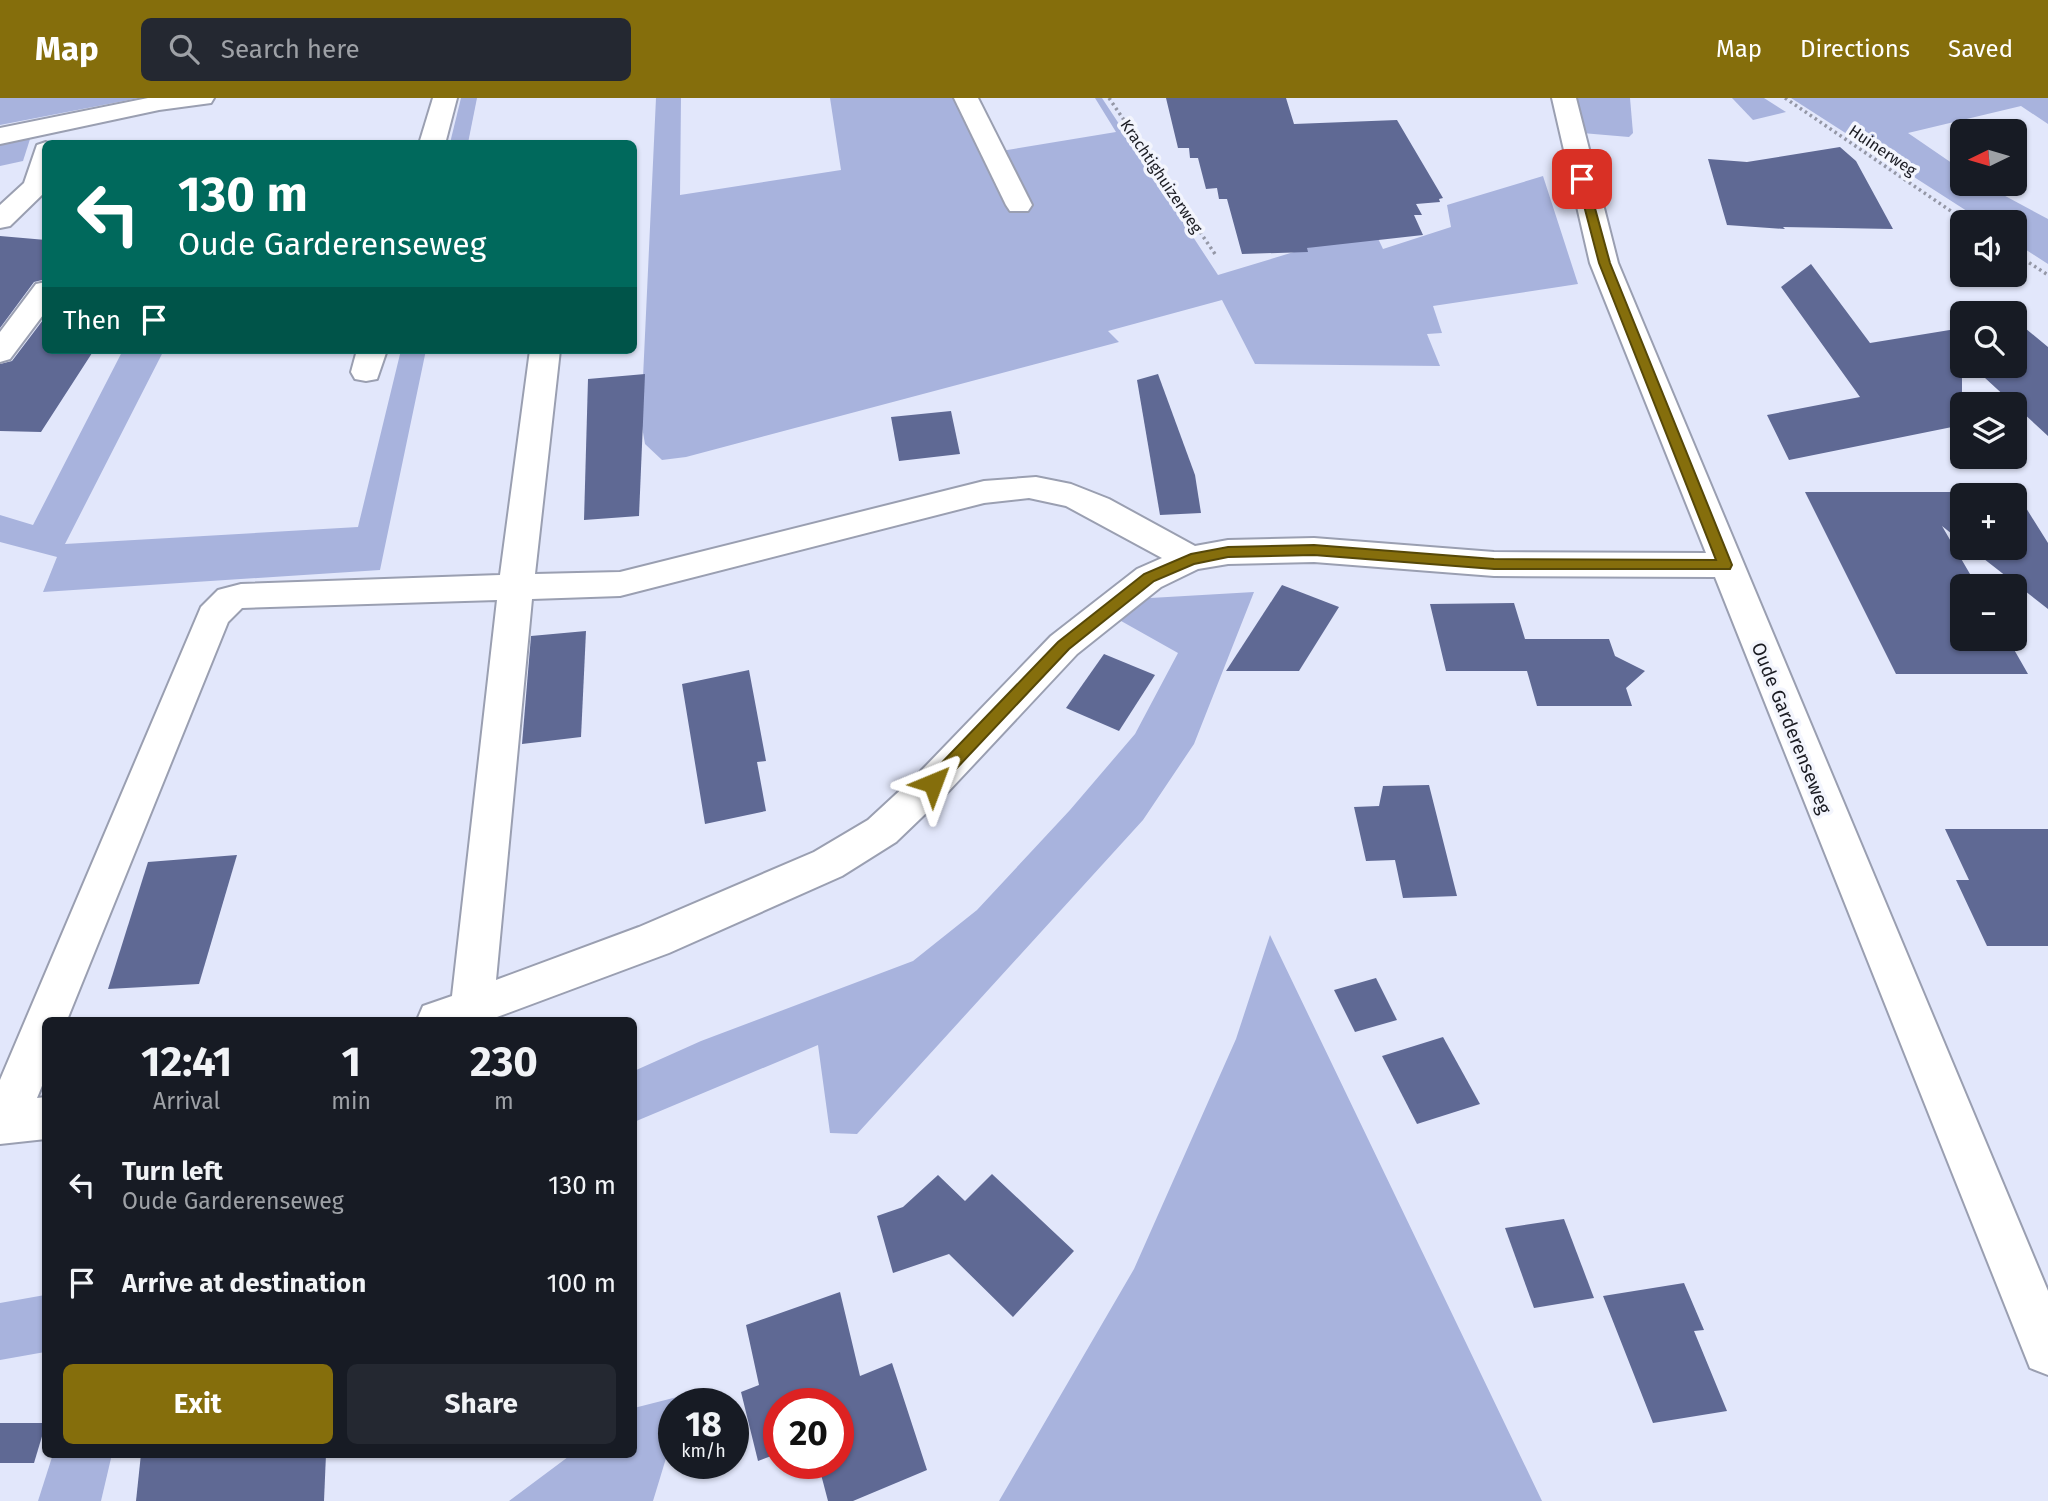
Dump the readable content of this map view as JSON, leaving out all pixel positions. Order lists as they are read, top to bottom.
{
  "streets": {
    "street": ["Oude Garderenseweg"],
    "path": ["Huinerweg", "Krachtighuizerweg"]
  },
  "north": "left",
  "page": {
    "header": "Map",
    "search": "Search here",
    "nav": ["Map", "Directions", "Saved"],
    "map_buttons": ["+", "−"],
    "turn": ["130 m", "Oude Garderenseweg"],
    "then": "Then",
    "eta": [
      "12:41",
      "Arrival",
      "1",
      "min",
      "230",
      "m"
    ],
    "list": [
      {
        "name": "Turn left",
        "note": "Oude Garderenseweg",
        "value": "130 m"
      },
      {
        "name": "Arrive at destination",
        "value": "100 m"
      }
    ],
    "buttons": ["Exit", "Share"],
    "speed": "18 km/h",
    "limit": "20"
  }
}
